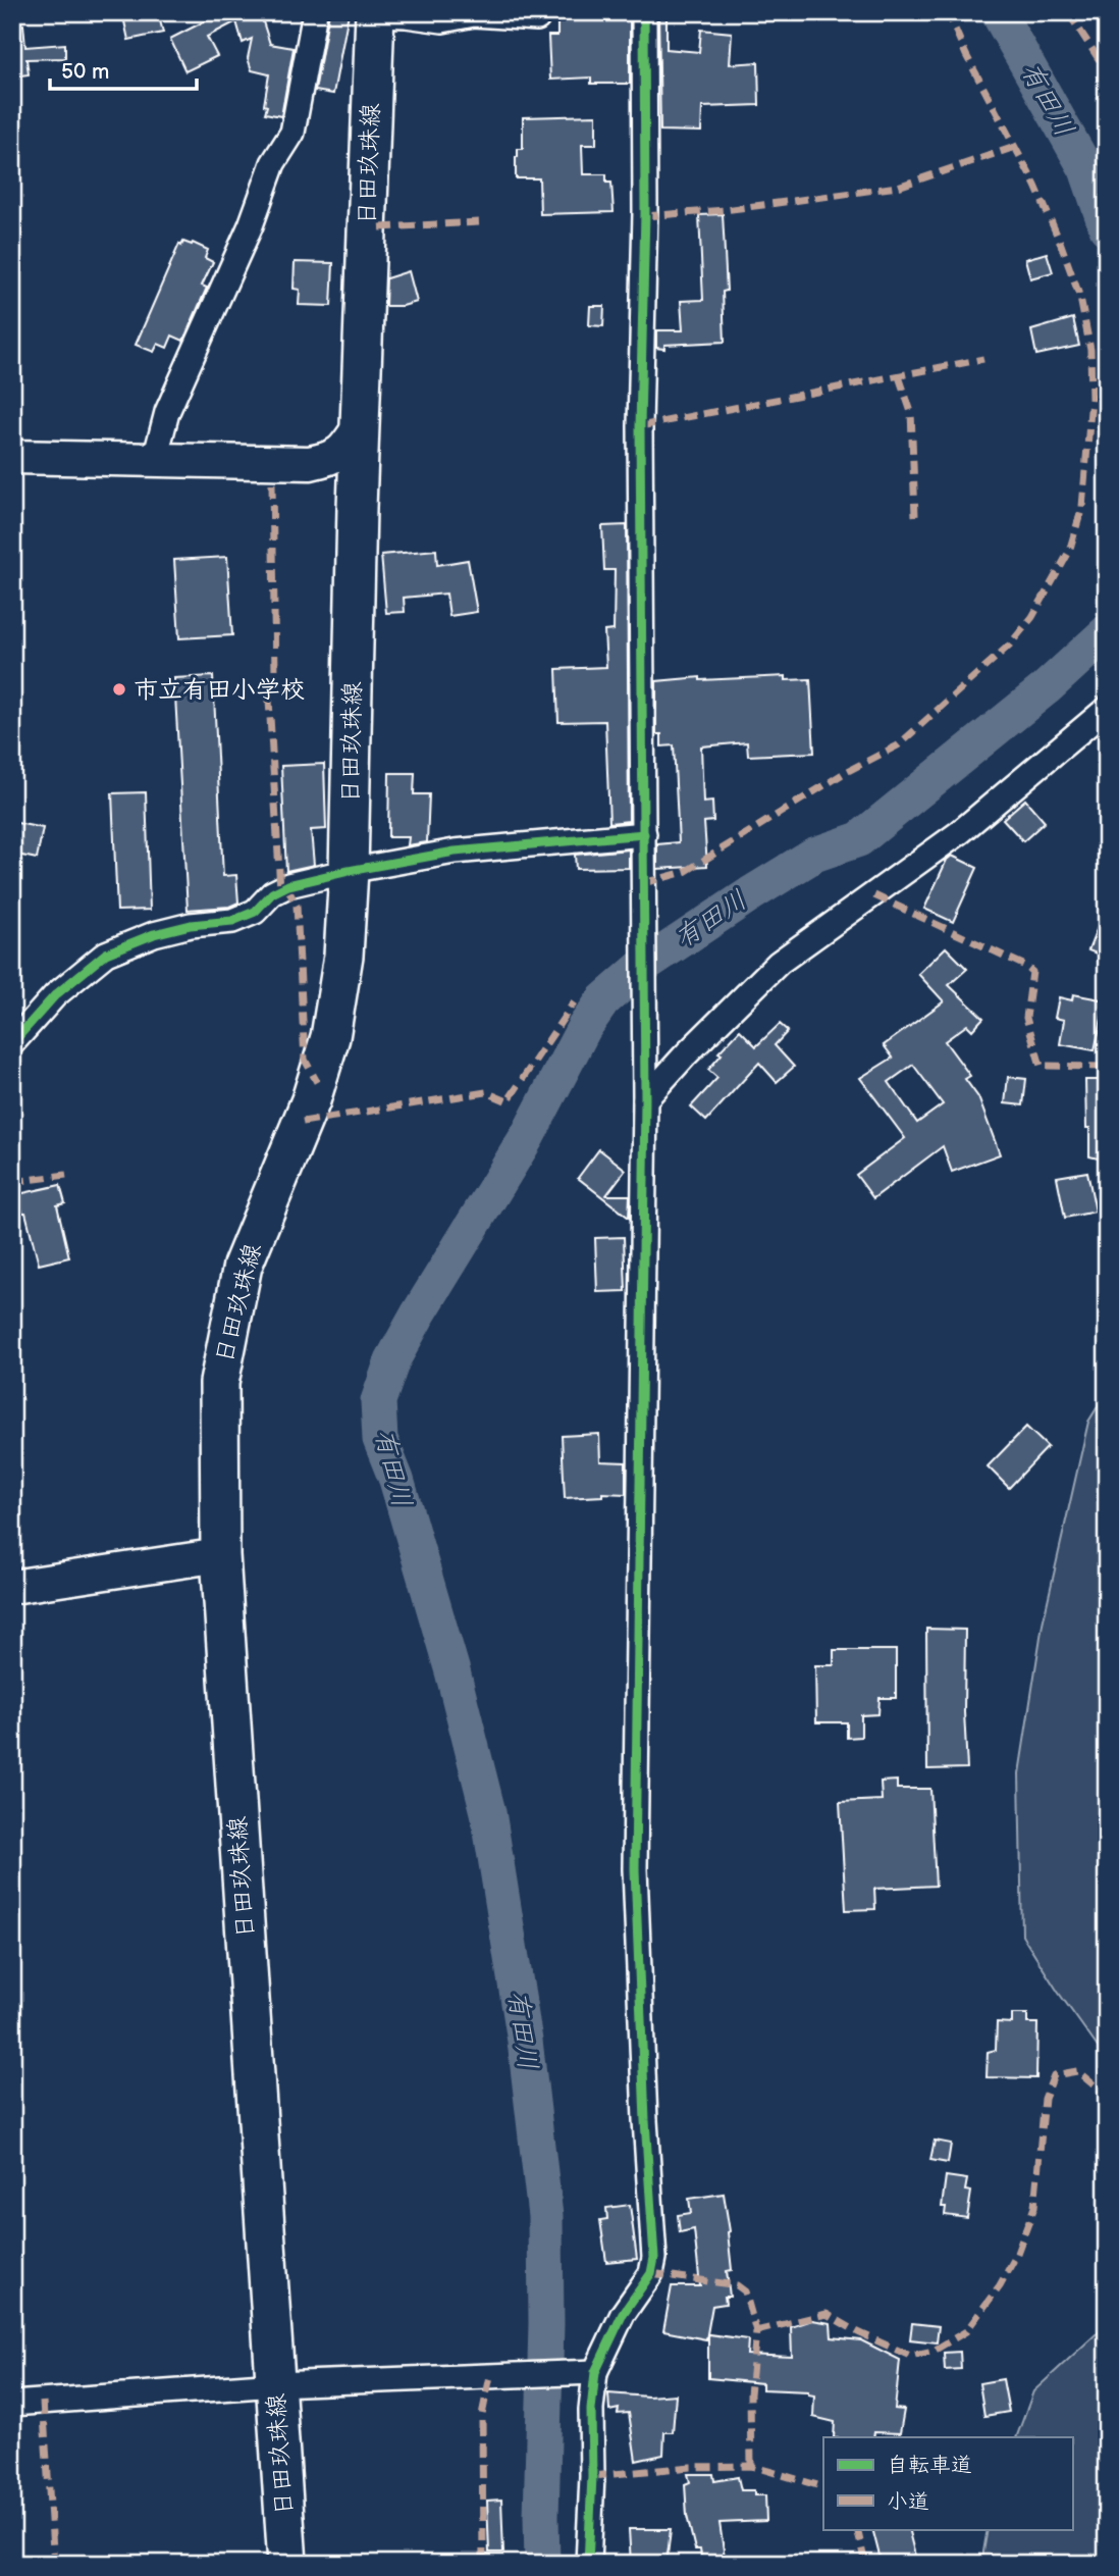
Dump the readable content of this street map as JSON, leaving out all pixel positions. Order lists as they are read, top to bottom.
{
  "streets": {
    "main road": ["日田玖珠線"]
  },
  "water": ["有田川"],
  "places": ["市立有田小学校"],
  "legend": ["自転車道", "小道"],
  "scale_bar": "50 m"
}
